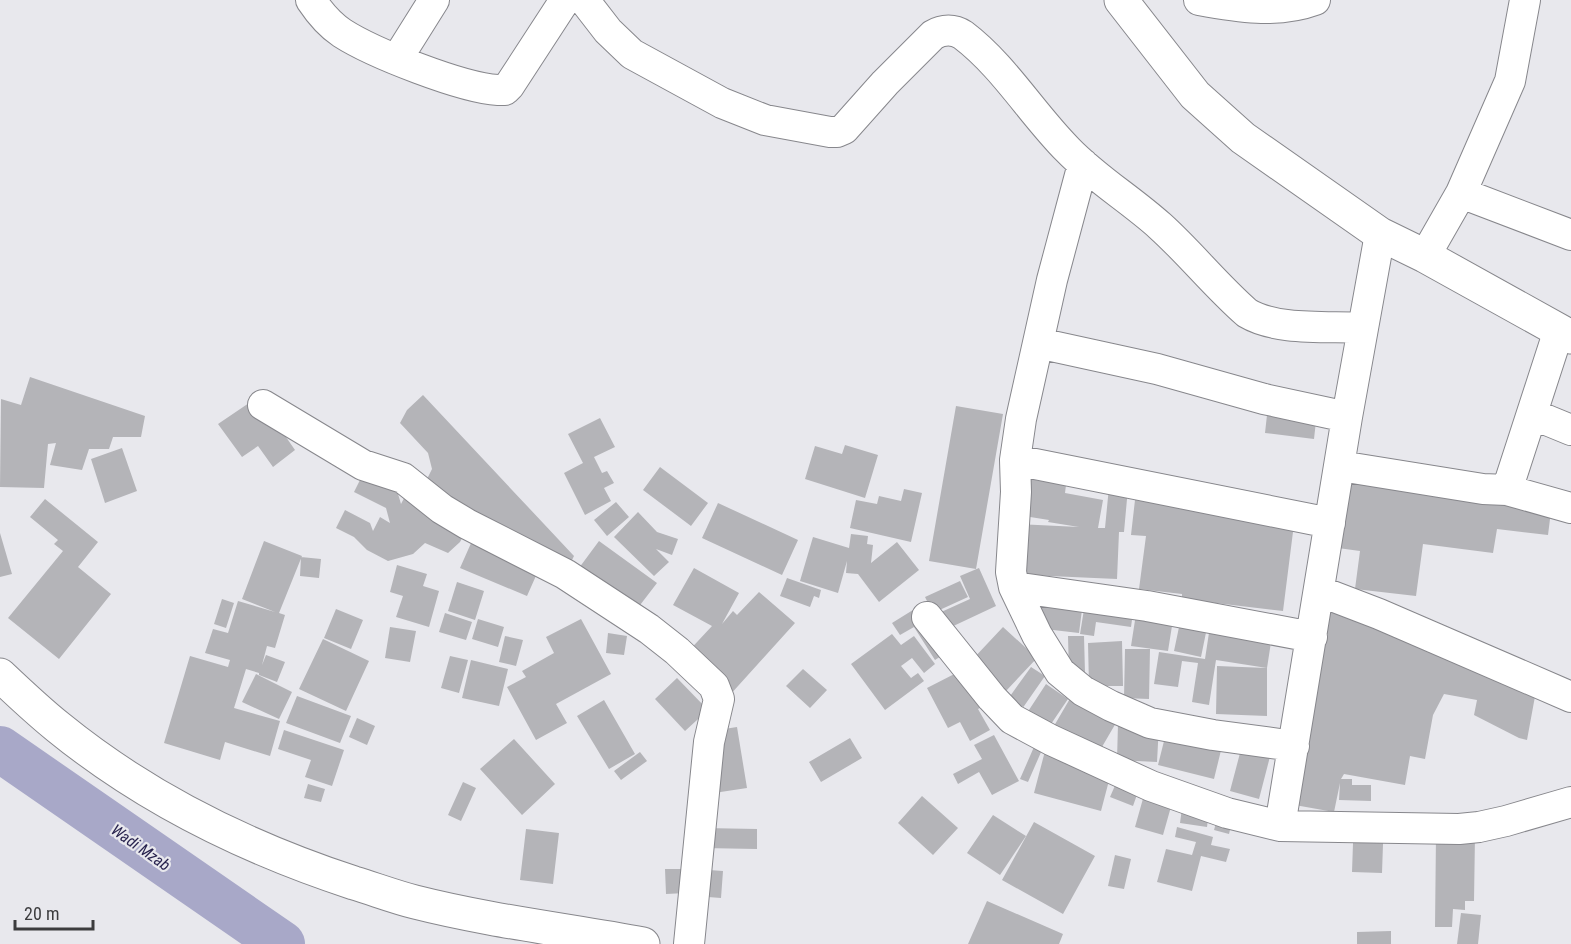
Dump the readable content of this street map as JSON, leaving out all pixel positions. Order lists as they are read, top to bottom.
{
  "water": ["Wadi Mzab"],
  "scale_bar": "20 m"
}
